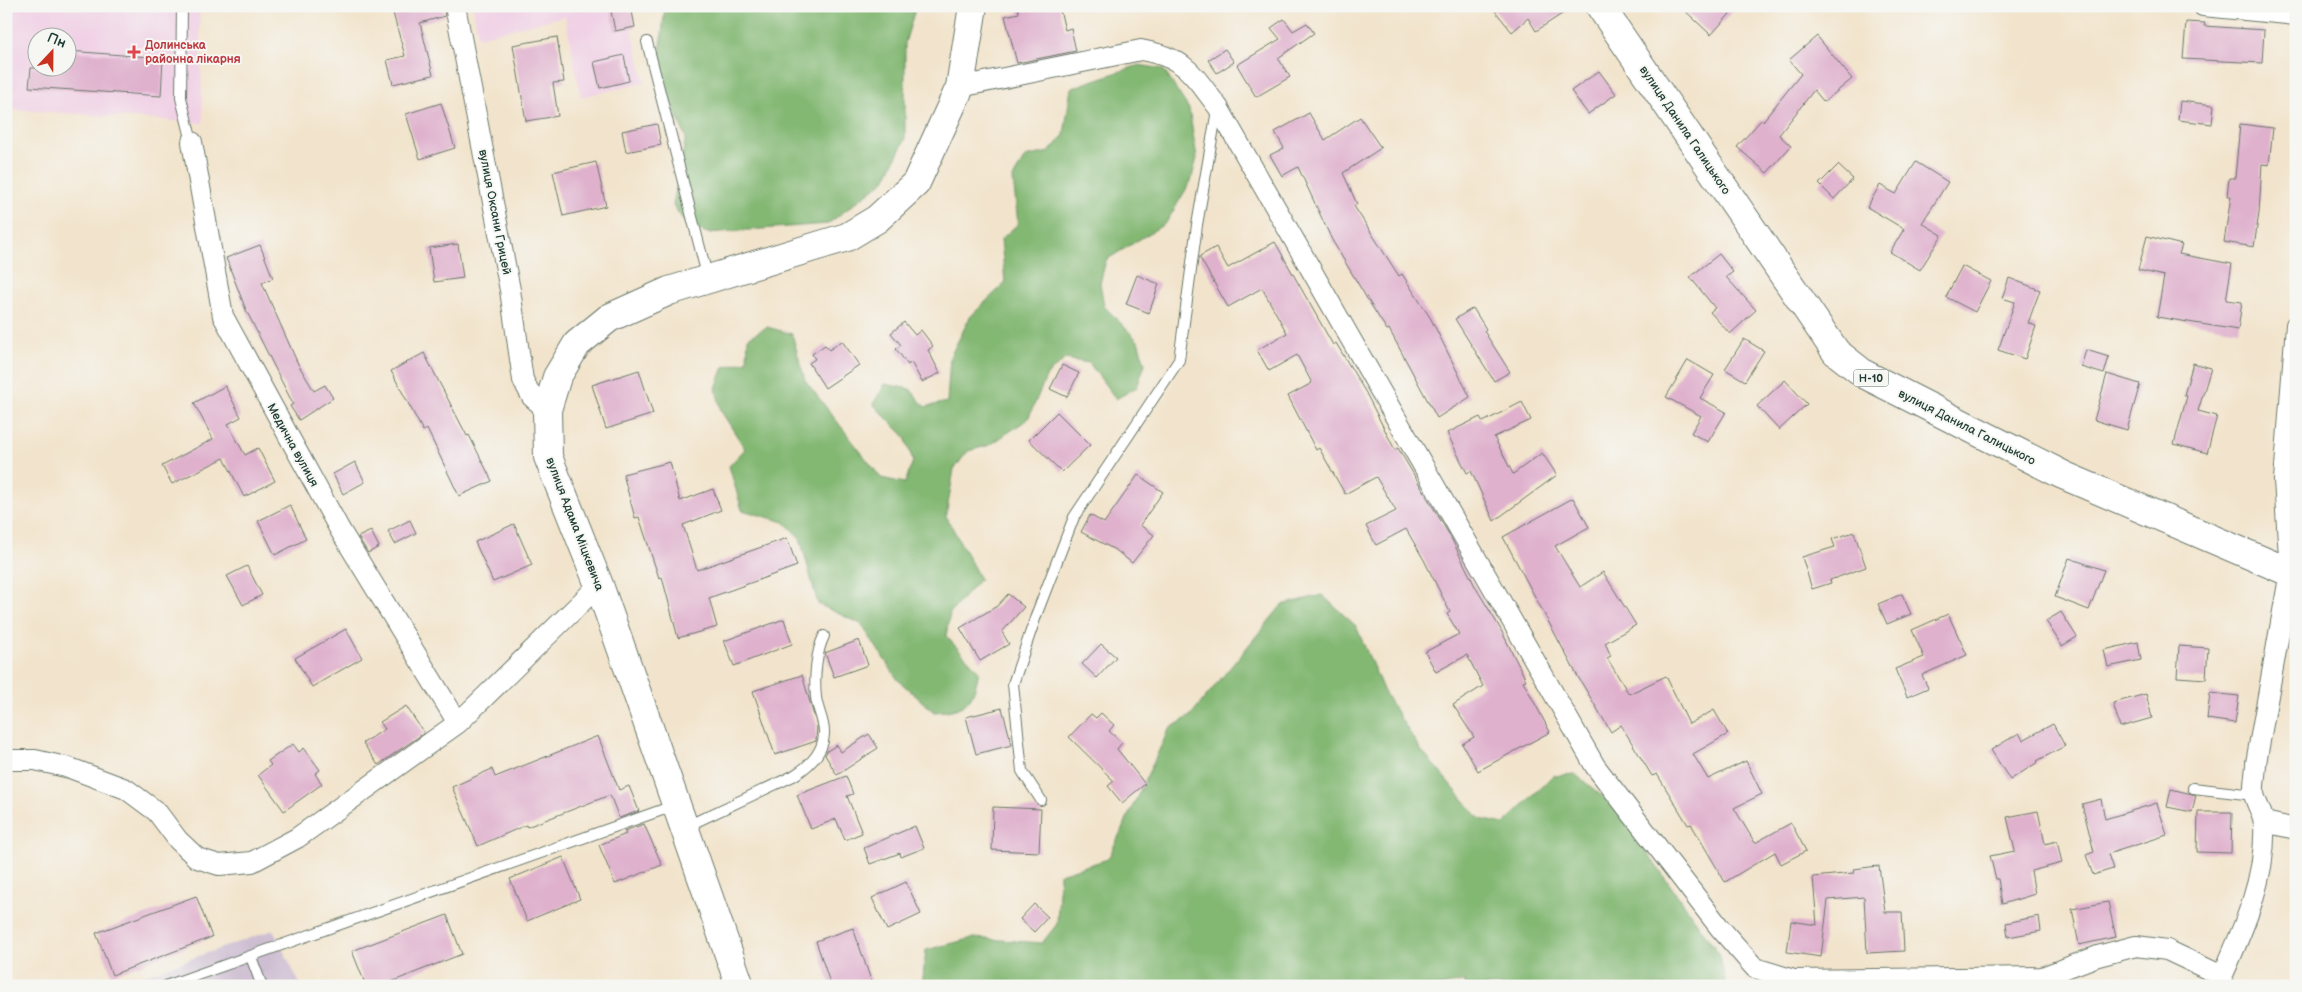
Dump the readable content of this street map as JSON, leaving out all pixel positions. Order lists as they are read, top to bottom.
{
  "streets": {
    "street": [
      "вулиця Данила Галицького",
      "вулиця Оксани Грицей",
      "Н-10",
      "Медична вулиця",
      "вулиця Адама Міцкевича"
    ]
  },
  "crossings": [
    ["вулиця Оксани Грицей", "вулиця Адама Міцкевича"]
  ],
  "places": {
    "health": ["Долинська районна лікарня"]
  },
  "north": "top"
}
